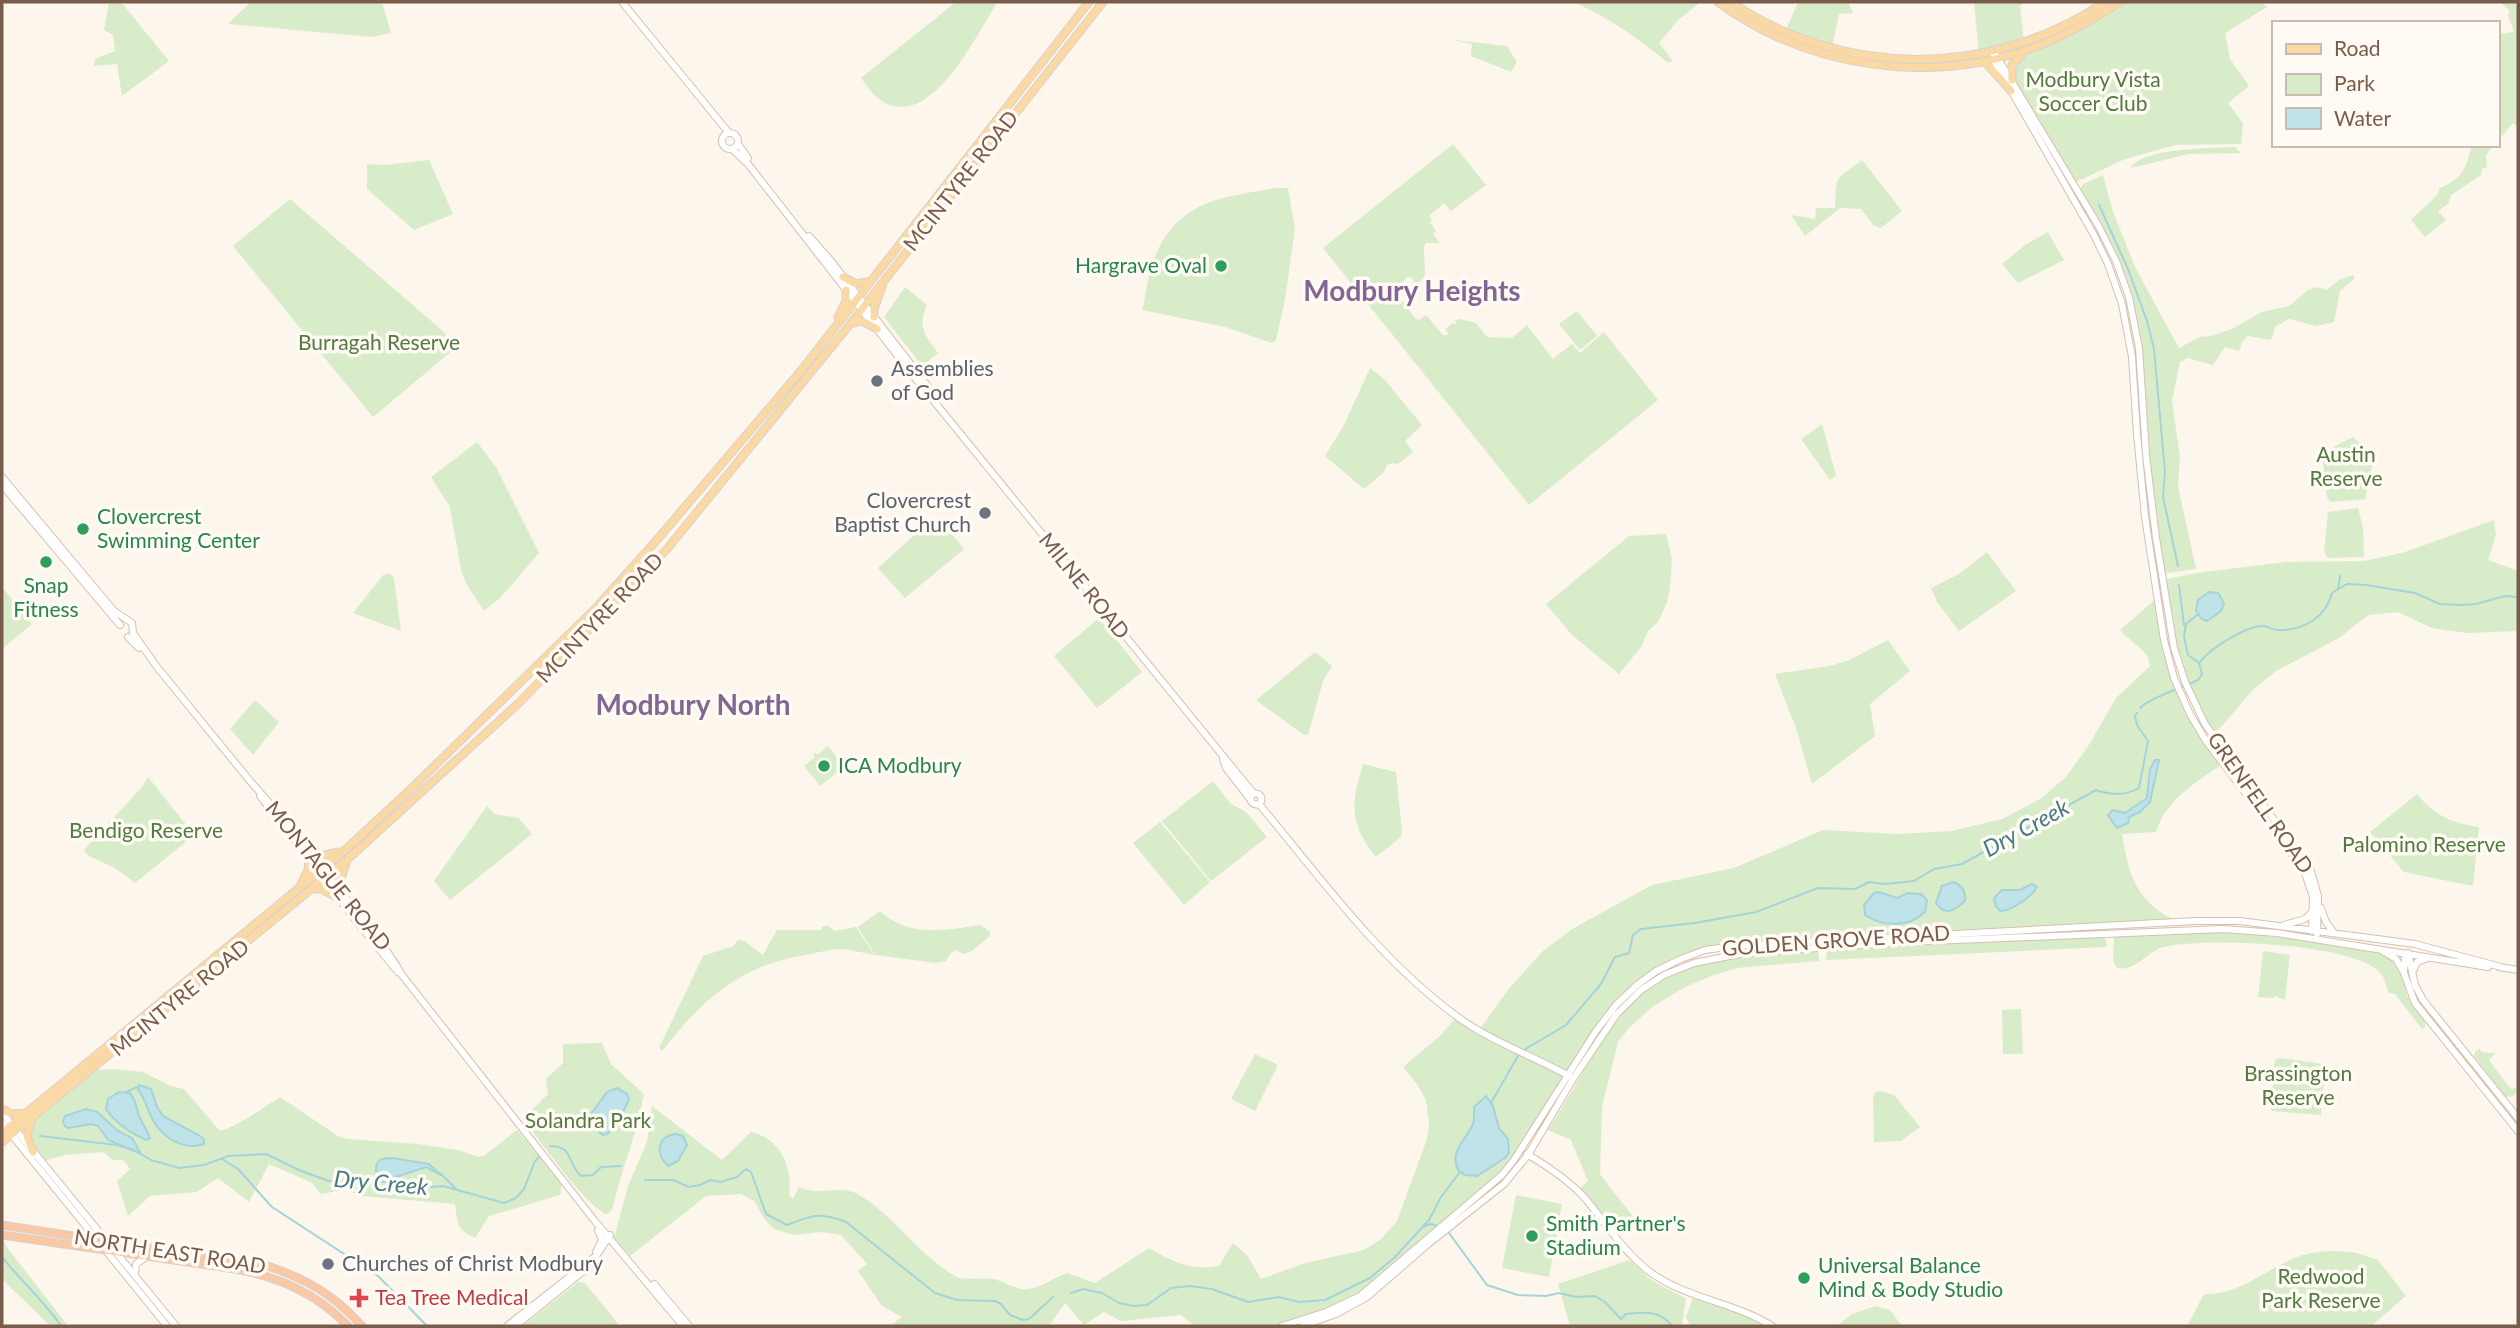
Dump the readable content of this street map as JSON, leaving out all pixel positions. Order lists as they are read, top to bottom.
{
  "streets": {
    "highway": ["NORTH EAST ROAD"],
    "main road": [
      "MCINTYRE ROAD",
      "MILNE ROAD",
      "GRENFELL ROAD",
      "MONTAGUE ROAD",
      "GOLDEN GROVE ROAD"
    ]
  },
  "crossings": [
    ["MCINTYRE ROAD", "MILNE ROAD"],
    ["MCINTYRE ROAD", "MONTAGUE ROAD"],
    ["MILNE ROAD", "GOLDEN GROVE ROAD"],
    ["GRENFELL ROAD", "GOLDEN GROVE ROAD"]
  ],
  "districts": ["Modbury Heights", "Modbury North"],
  "water": ["Dry Creek"],
  "parks": [
    "Modbury Vista Soccer Club",
    "Burragah Reserve",
    "Austin Reserve",
    "Bendigo Reserve",
    "Palomino Reserve",
    "Brassington Reserve",
    "Solandra Park",
    "Redwood Park Reserve"
  ],
  "places": {
    "other": [
      "Hargrave Oval",
      "Assemblies of God",
      "Clovercrest Baptist Church",
      "Clovercrest Swimming Center",
      "Snap Fitness",
      "ICA Modbury",
      "Smith Partner's Stadium",
      "Churches of Christ Modbury",
      "Universal Balance Mind & Body Studio"
    ],
    "health": ["Tea Tree Medical"]
  },
  "legend": ["Road", "Park", "Water"]
}
